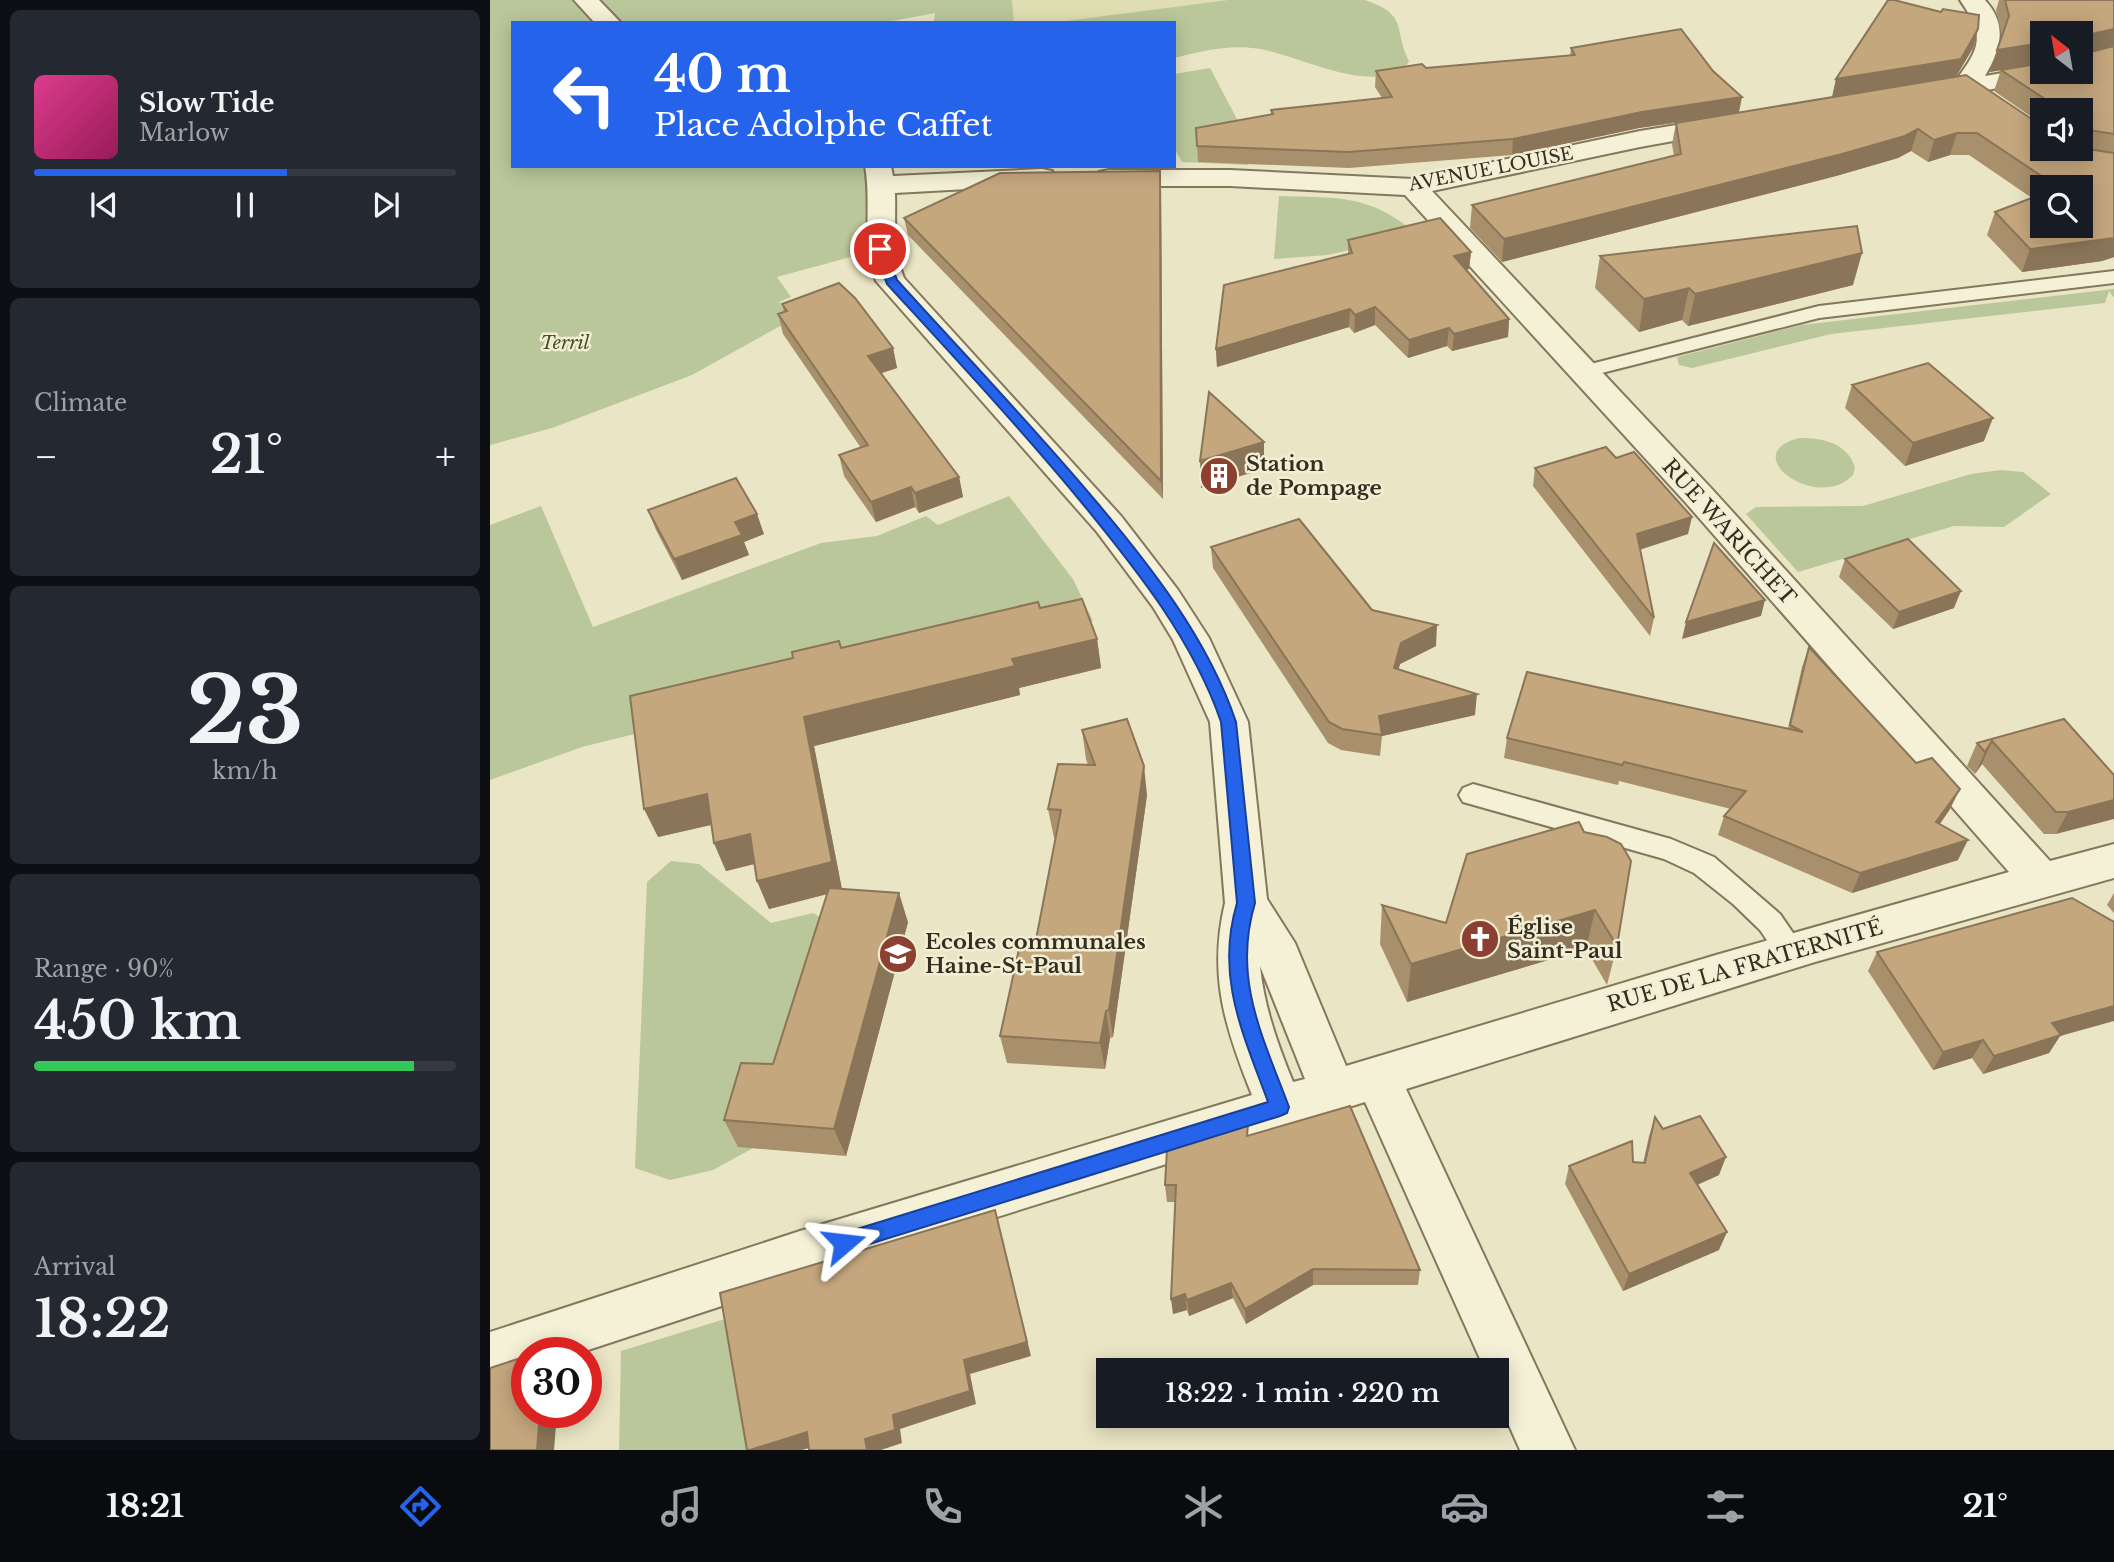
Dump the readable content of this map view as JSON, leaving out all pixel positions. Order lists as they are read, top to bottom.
{
  "streets": {
    "street": ["AVENUE LOUISE", "RUE WARICHET", "RUE DE LA FRATERNITÉ"]
  },
  "crossings": [
    ["AVENUE LOUISE", "RUE WARICHET"],
    ["RUE WARICHET", "RUE DE LA FRATERNITÉ"]
  ],
  "parks": ["Terril"],
  "places": {
    "building": ["Station de Pompage"],
    "church": ["Église Saint-Paul"],
    "school or university": ["Ecoles communales Haine-St-Paul"]
  },
  "north": "top left",
  "page": {
    "turn": ["40 m", "Place Adolphe Caffet"],
    "song": ["Slow Tide", "Marlow"],
    "tile": [
      "Climate",
      ["23", "km/h"],
      ["Range · 90%", "450 km"],
      ["Arrival", "18:22"]
    ],
    "heat": ["−", "21°", "+"],
    "limit": "30",
    "trip": "18:22 · 1 min · 220 m",
    "tabs": ["18:21", "21°"]
  }
}
